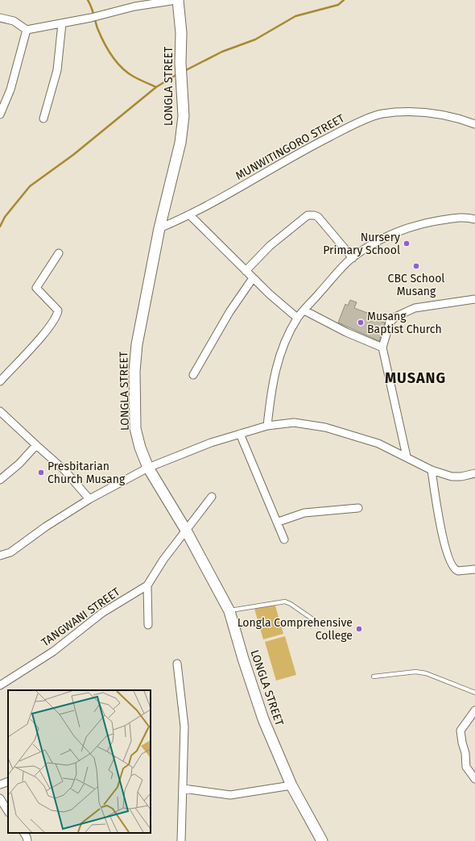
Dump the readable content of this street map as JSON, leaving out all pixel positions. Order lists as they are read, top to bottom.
{
  "streets": {
    "main road": ["LONGLA STREET"],
    "street": ["MUNWITINGORO STREET", "TANGWANI STREET"]
  },
  "crossings": [
    ["LONGLA STREET", "MUNWITINGORO STREET"],
    ["LONGLA STREET", "TANGWANI STREET"]
  ],
  "districts": ["MUSANG"],
  "places": [
    "Nursery Primary School",
    "CBC School Musang",
    "Musang Baptist Church",
    "Presbitarian Church Musang",
    "Longla Comprehensive College"
  ]
}
